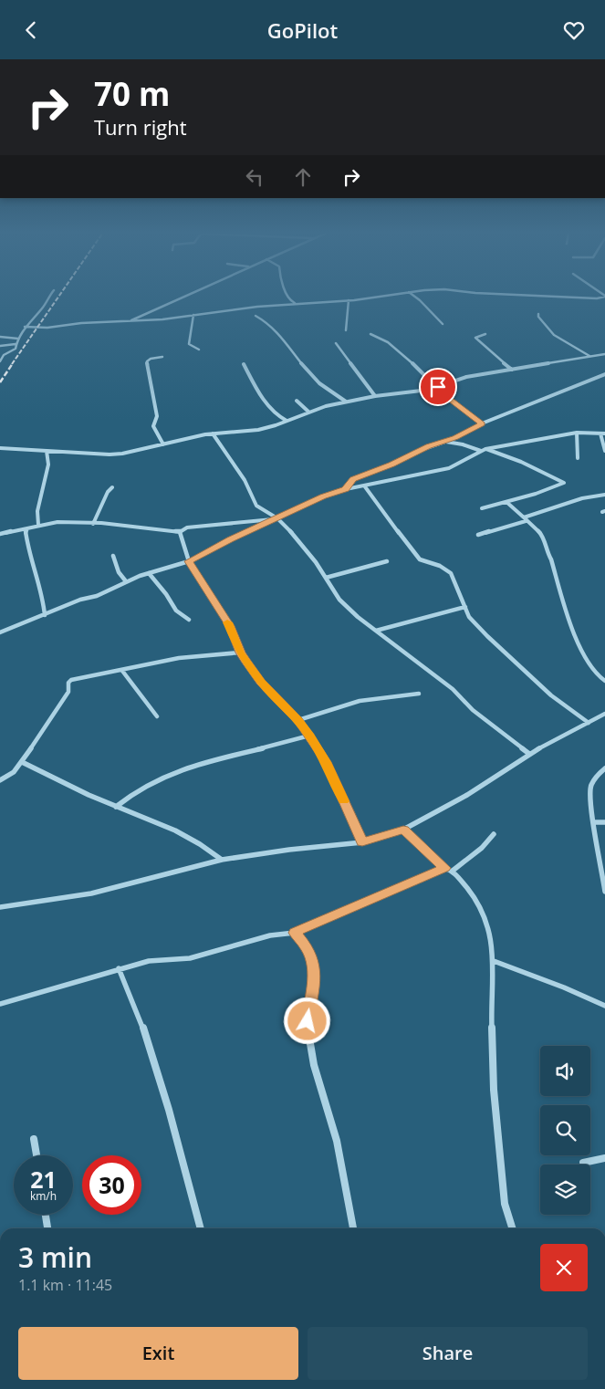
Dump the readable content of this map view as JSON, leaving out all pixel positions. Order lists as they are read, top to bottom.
{
  "page": {
    "header": "GoPilot",
    "turn": ["70 m", "Turn right"],
    "speed": "21 km/h",
    "limit": "30",
    "heading": ["3 min", "1.1 km · 11:45"],
    "buttons": ["Exit", "Share"]
  }
}
